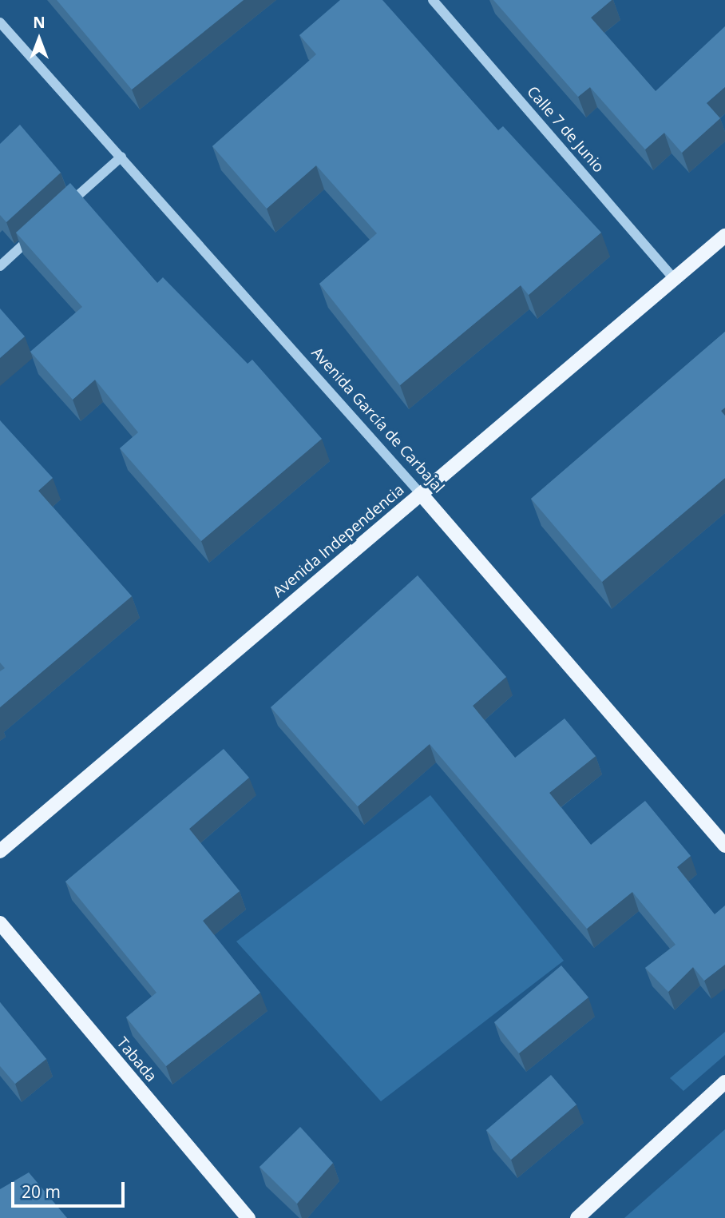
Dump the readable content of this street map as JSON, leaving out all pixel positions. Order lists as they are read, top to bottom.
{
  "streets": {
    "main road": ["Avenida García de Carbajal", "Avenida Independencia", "Tabada"],
    "street": ["Calle 7 de Junio"]
  },
  "crossings": [
    ["Calle 7 de Junio", "Avenida Independencia"],
    ["Avenida García de Carbajal", "Avenida Independencia"]
  ],
  "scale_bar": "20 m",
  "north": "top"
}
